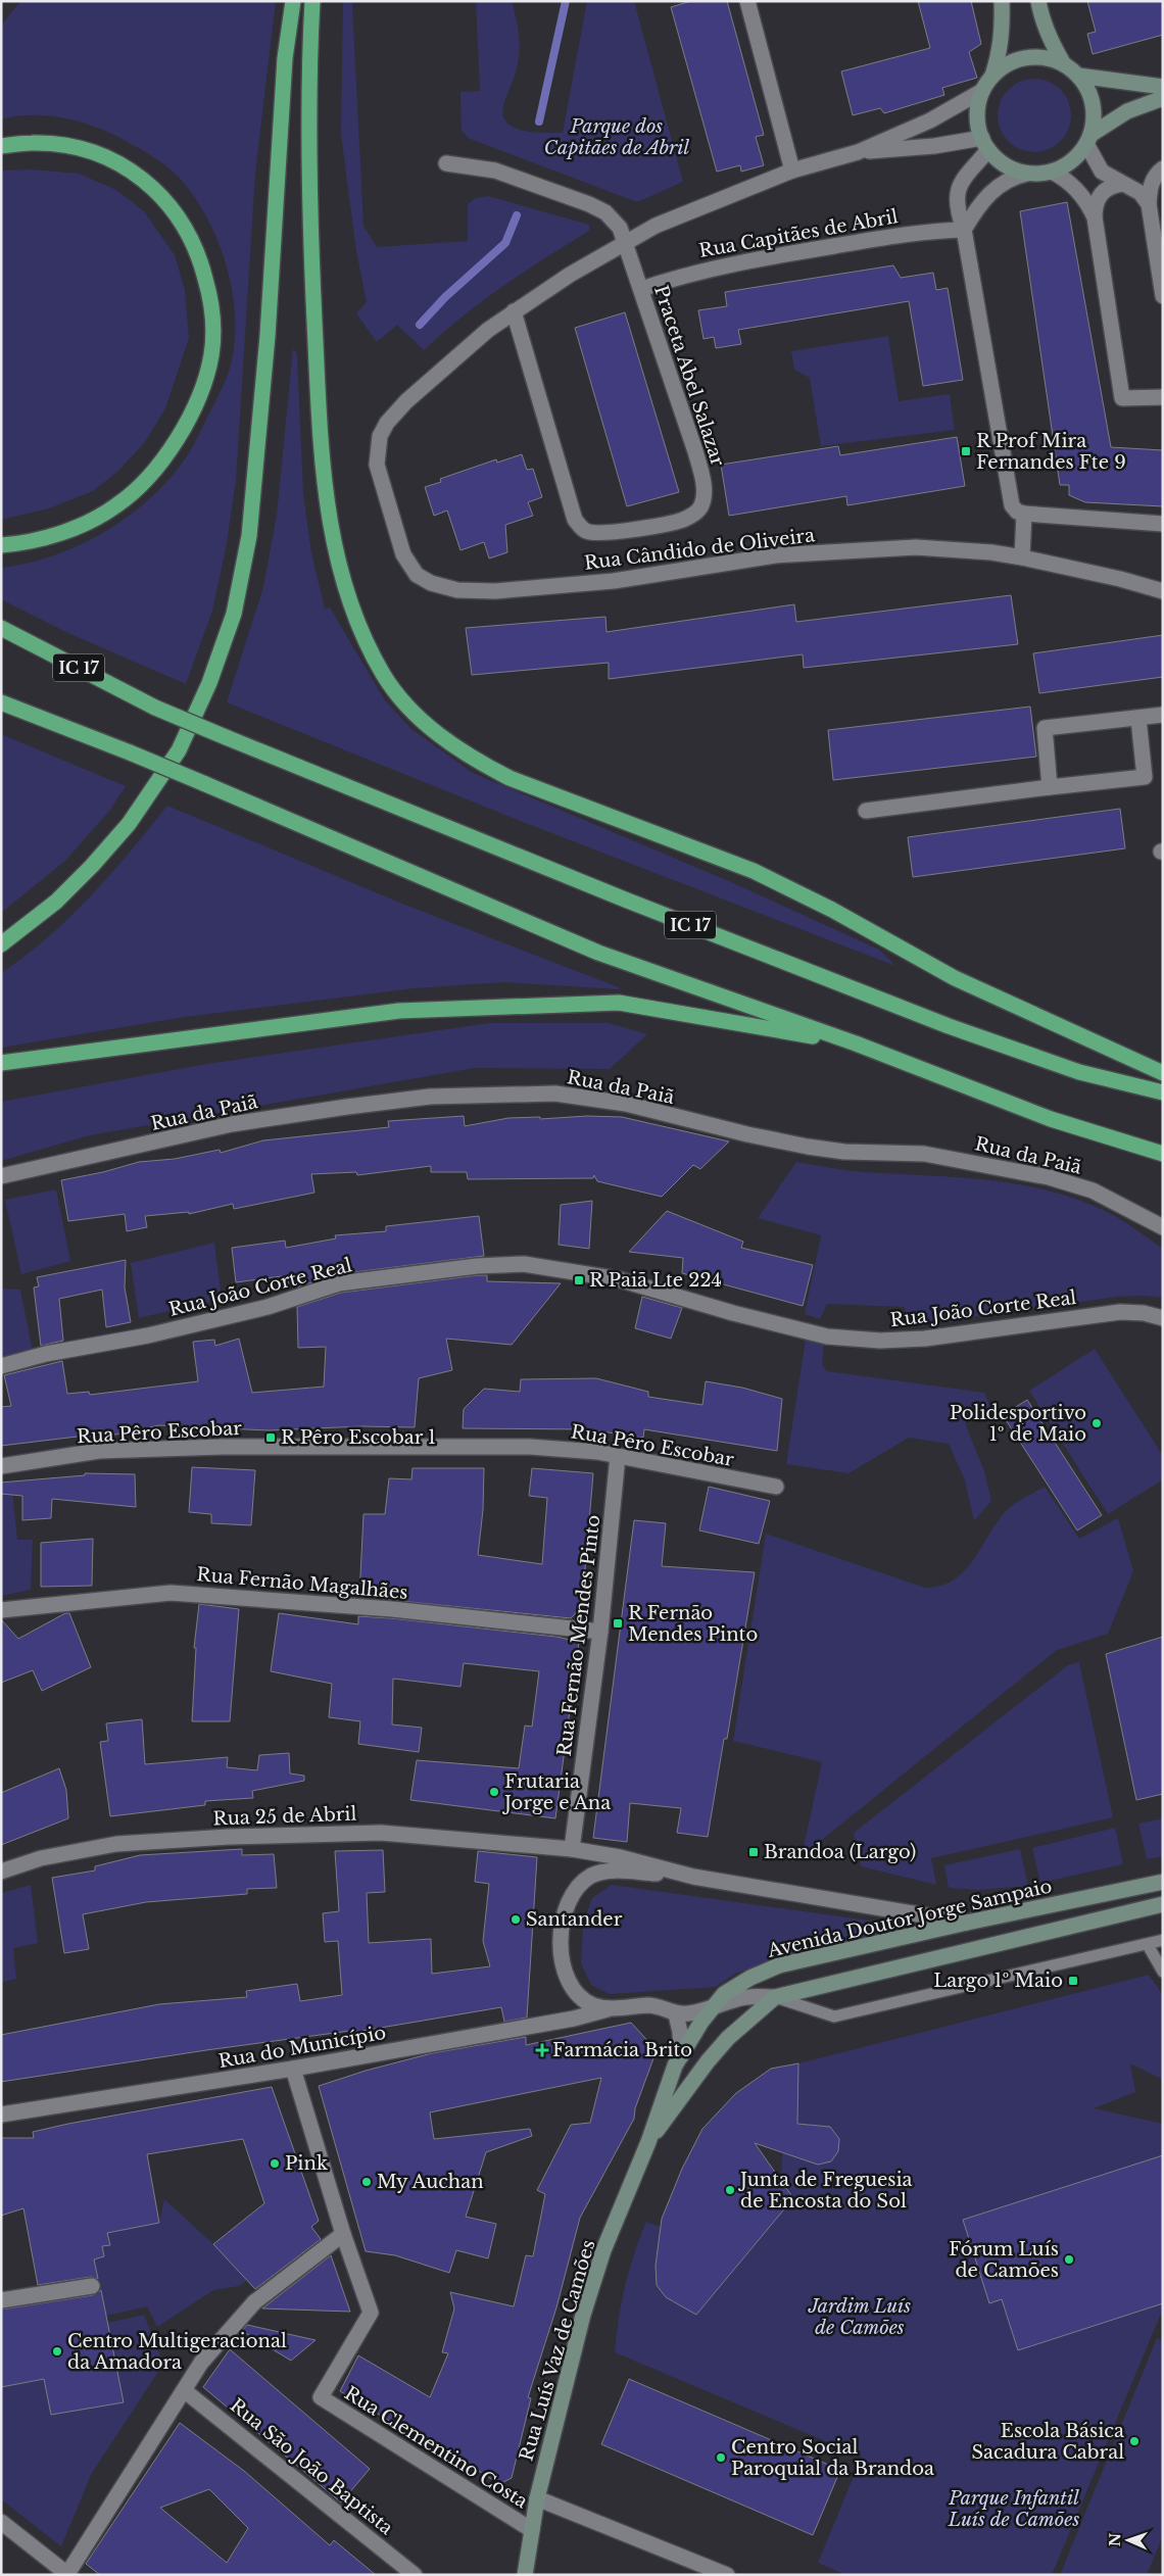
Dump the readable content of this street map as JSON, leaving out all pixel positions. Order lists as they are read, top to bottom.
{
  "streets": {
    "highway": ["IC 17"],
    "street": [
      "Rua Capitães de Abril",
      "Praceta Abel Salazar",
      "Rua Cândido de Oliveira",
      "Rua da Paiã",
      "Rua João Corte Real",
      "Rua Pêro Escobar",
      "Rua Fernão Magalhães",
      "Rua Fernão Mendes Pinto",
      "Rua 25 de Abril",
      "Avenida Doutor Jorge Sampaio",
      "Rua do Município",
      "Rua Luís Vaz de Camões",
      "Rua Clementino Costa",
      "Rua São João Baptista"
    ]
  },
  "crossings": [
    ["Rua Capitães de Abril", "Praceta Abel Salazar"],
    ["Praceta Abel Salazar", "Rua Cândido de Oliveira"],
    ["Rua Pêro Escobar", "Rua Fernão Mendes Pinto"],
    ["Rua Fernão Magalhães", "Rua Fernão Mendes Pinto"],
    ["Rua Fernão Mendes Pinto", "Rua 25 de Abril"],
    ["Avenida Doutor Jorge Sampaio", "Rua Luís Vaz de Camões"],
    ["Rua Luís Vaz de Camões", "Rua Clementino Costa"]
  ],
  "parks": ["Parque dos Capitães de Abril", "Jardim Luís de Camões", "Parque Infantil Luís de Camões"],
  "places": {
    "transit": [
      "R Prof Mira Fernandes Fte 9",
      "R Paiã Lte 224",
      "R Pêro Escobar 1",
      "R Fernão Mendes Pinto",
      "Brandoa (Largo)",
      "Largo 1º Maio"
    ],
    "other": [
      "Polidesportivo 1º de Maio",
      "Frutaria Jorge e Ana",
      "Santander",
      "Pink",
      "My Auchan",
      "Junta de Freguesia de Encosta do Sol",
      "Fórum Luís de Camões",
      "Centro Multigeracional da Amadora",
      "Escola Básica Sacadura Cabral",
      "Centro Social Paroquial da Brandoa"
    ],
    "health": ["Farmácia Brito"]
  },
  "north": "left"
}
